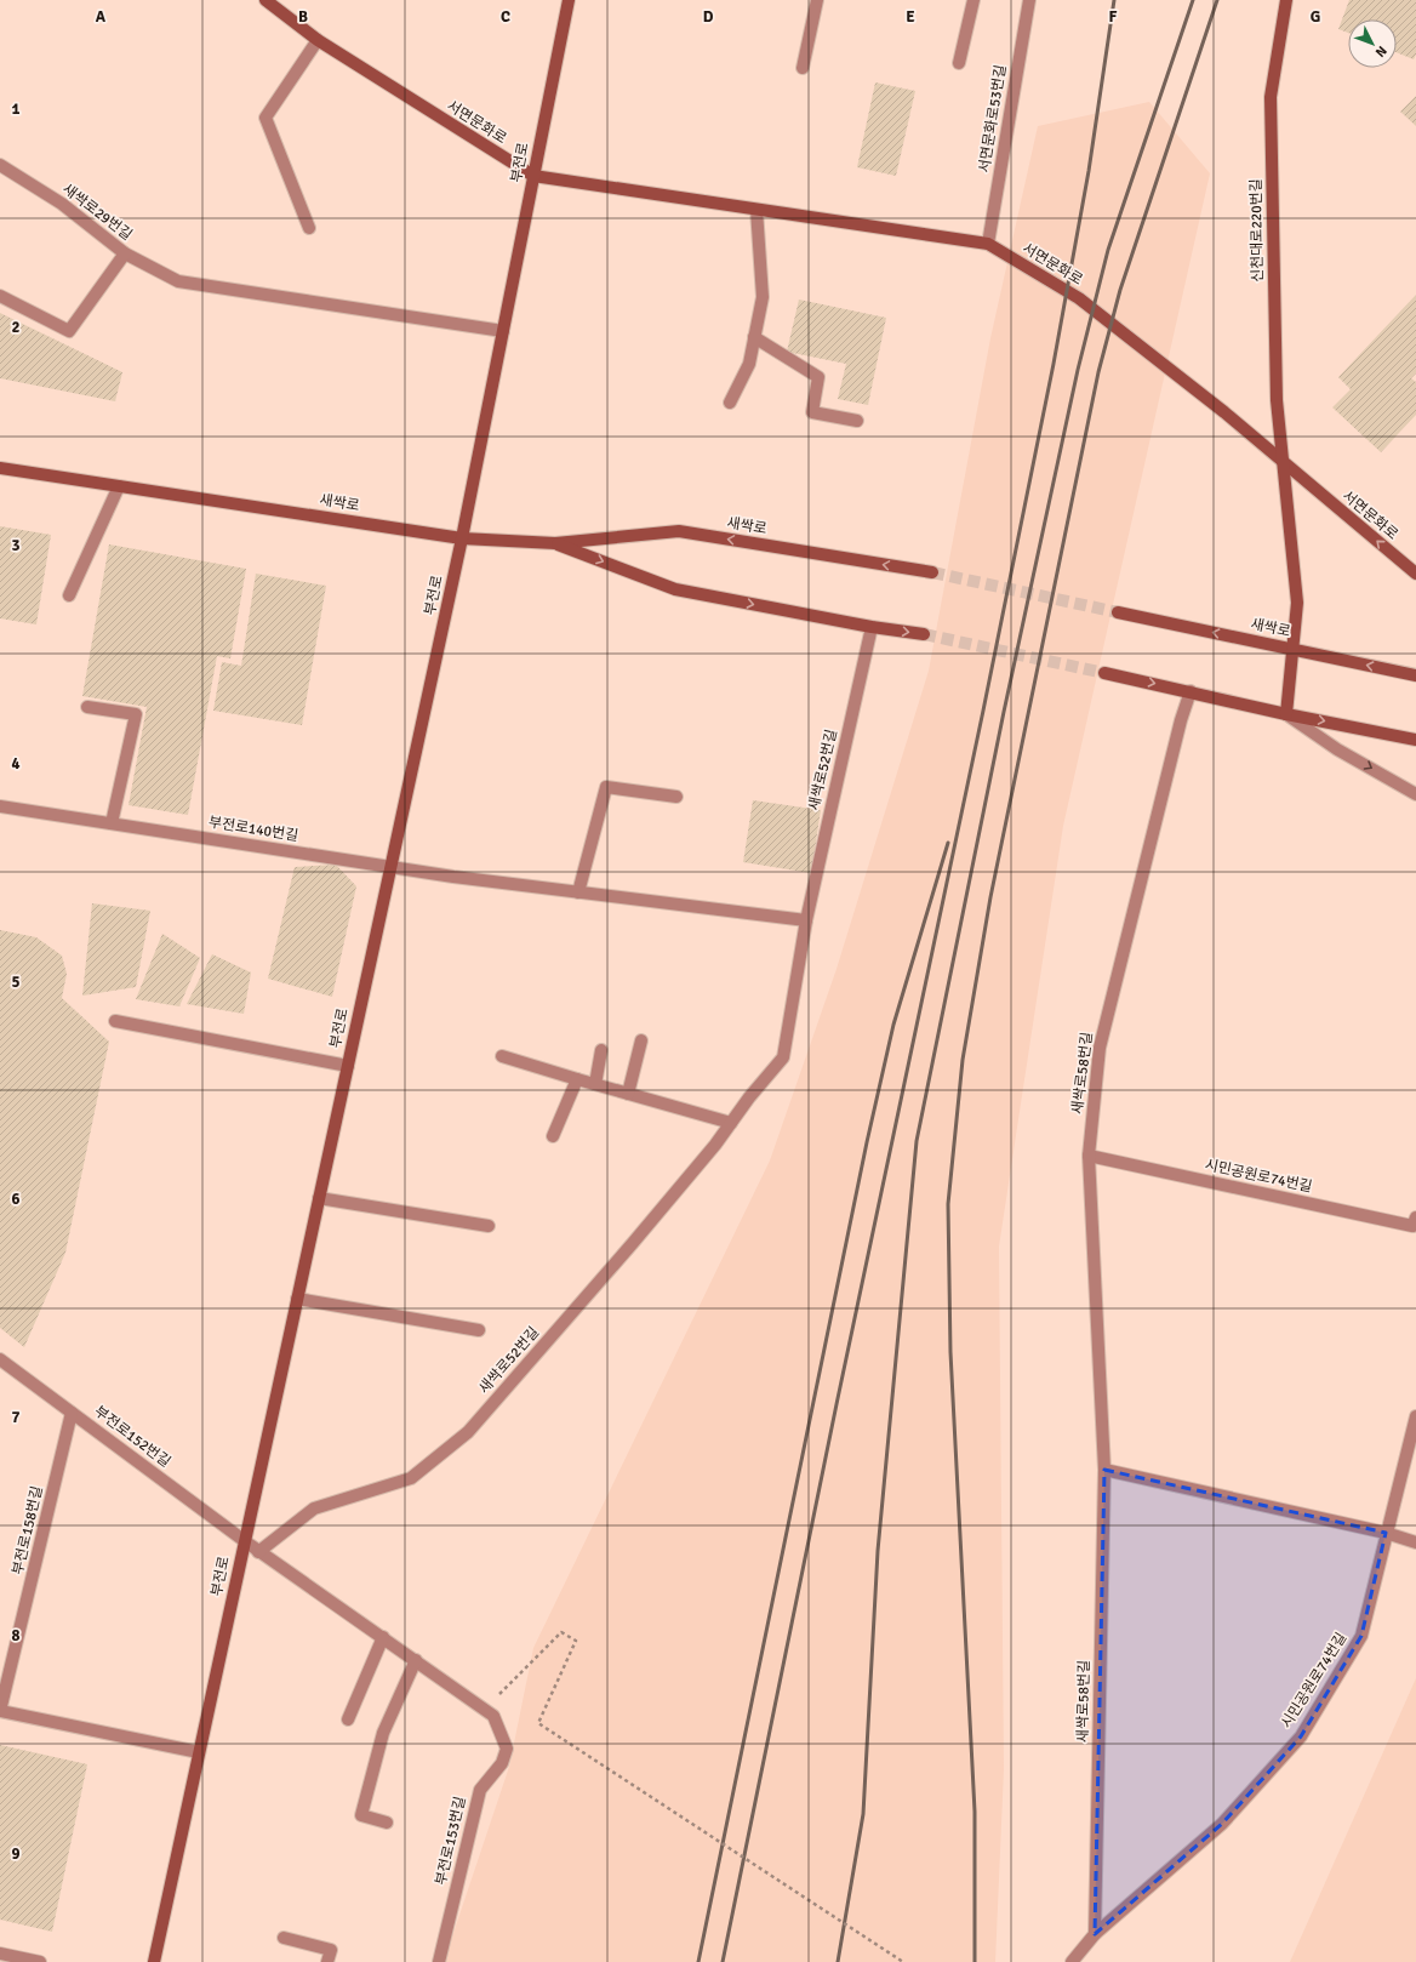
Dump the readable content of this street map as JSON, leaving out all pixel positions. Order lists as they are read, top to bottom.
{
  "streets": {
    "main road": [
      "서면문화로",
      "부전로",
      "신천대로220번길",
      "새싹로"
    ],
    "street": [
      "서면문화로53번길",
      "새싹로29번길",
      "새싹로52번길",
      "부전로140번길",
      "새싹로58번길",
      "시민공원로74번길",
      "부전로152번길",
      "부전로158번길",
      "부전로153번길"
    ]
  },
  "crossings": [
    ["서면문화로53번길", "서면문화로"],
    ["서면문화로", "부전로"],
    ["서면문화로", "신천대로220번길"],
    ["부전로", "새싹로29번길"],
    ["부전로", "새싹로"],
    ["부전로", "부전로140번길"],
    ["부전로", "부전로152번길"],
    ["부전로", "부전로158번길"],
    ["부전로", "부전로153번길"],
    ["새싹로", "새싹로52번길"],
    ["새싹로52번길", "부전로153번길"],
    ["새싹로58번길", "시민공원로74번길"],
    ["부전로152번길", "부전로158번길"],
    ["부전로152번길", "부전로153번길"]
  ],
  "north": "bottom right",
  "grid": {
    "columns": [
      "A",
      "B",
      "C",
      "D",
      "E",
      "F",
      "G"
    ],
    "rows": [
      "1",
      "2",
      "3",
      "4",
      "5",
      "6",
      "7",
      "8",
      "9"
    ]
  }
}
